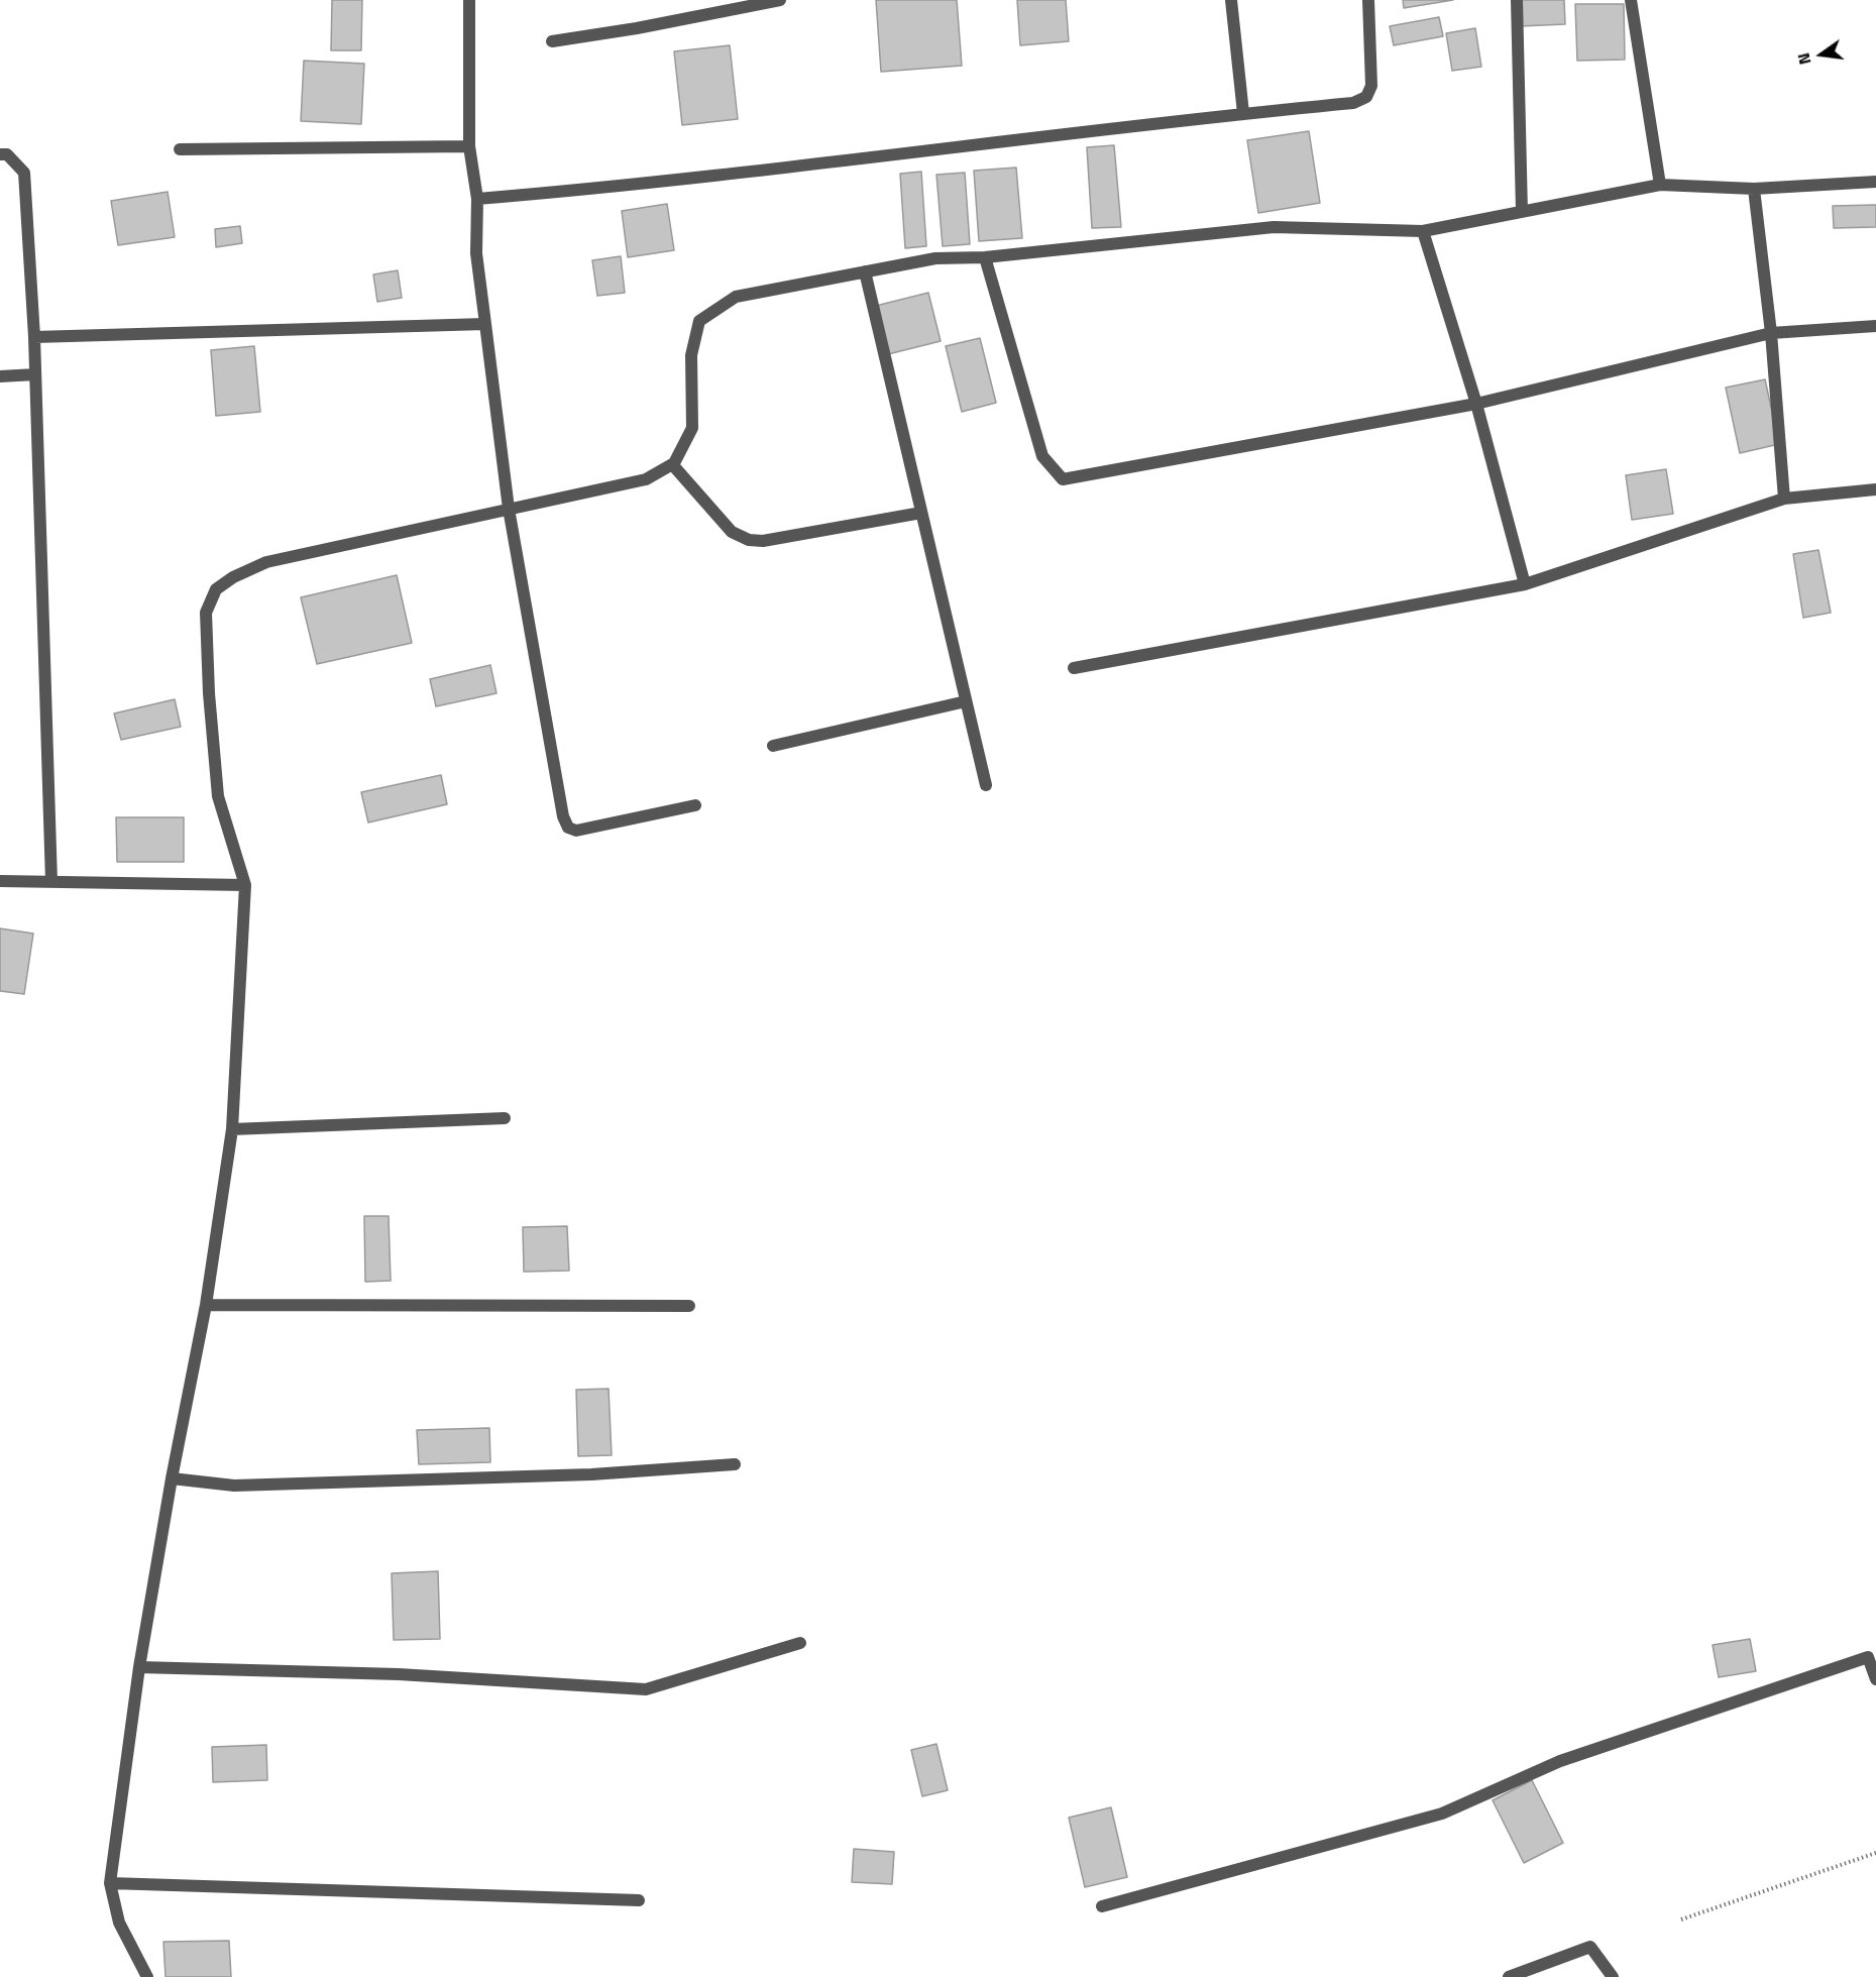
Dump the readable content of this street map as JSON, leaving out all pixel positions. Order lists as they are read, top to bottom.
{
  "north": "left"
}
